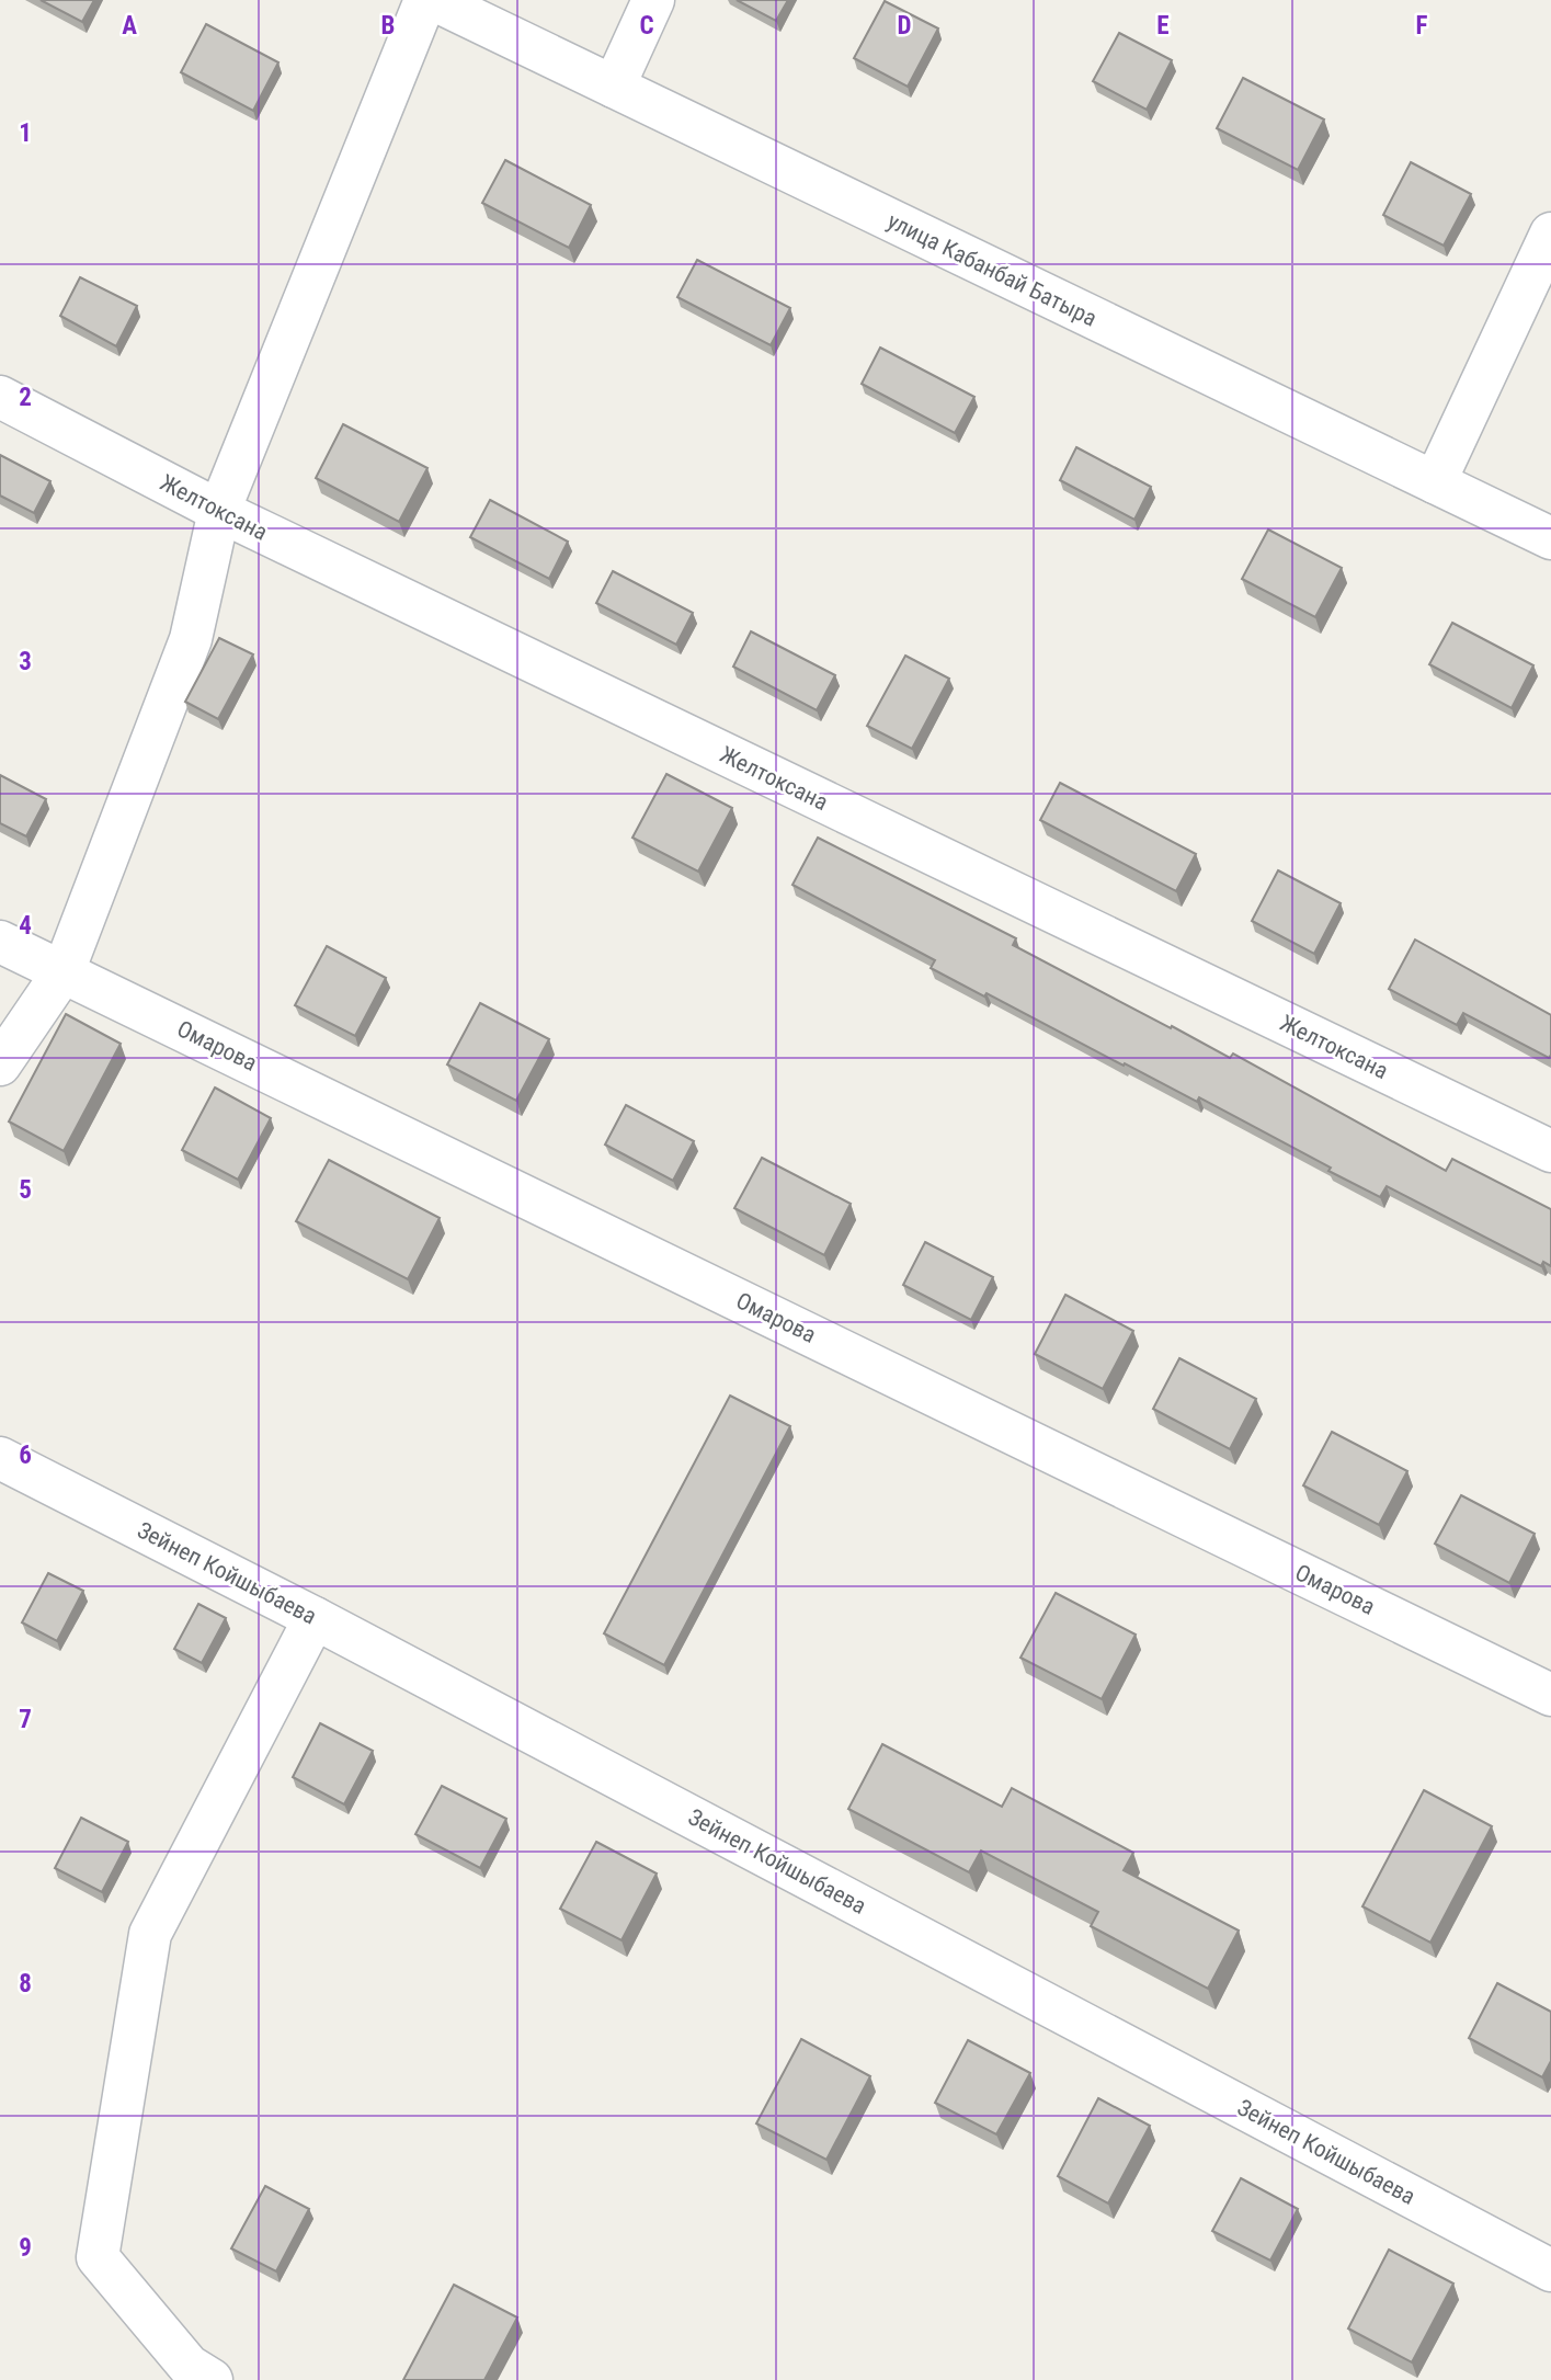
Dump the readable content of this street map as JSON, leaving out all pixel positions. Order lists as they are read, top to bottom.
{
  "streets": {
    "street": [
      "улица Кабанбай Батыра",
      "Желтоксана",
      "Омарова",
      "Зейнеп Койшыбаева"
    ]
  },
  "grid": {
    "columns": [
      "A",
      "B",
      "C",
      "D",
      "E",
      "F"
    ],
    "rows": [
      "1",
      "2",
      "3",
      "4",
      "5",
      "6",
      "7",
      "8",
      "9"
    ]
  }
}
